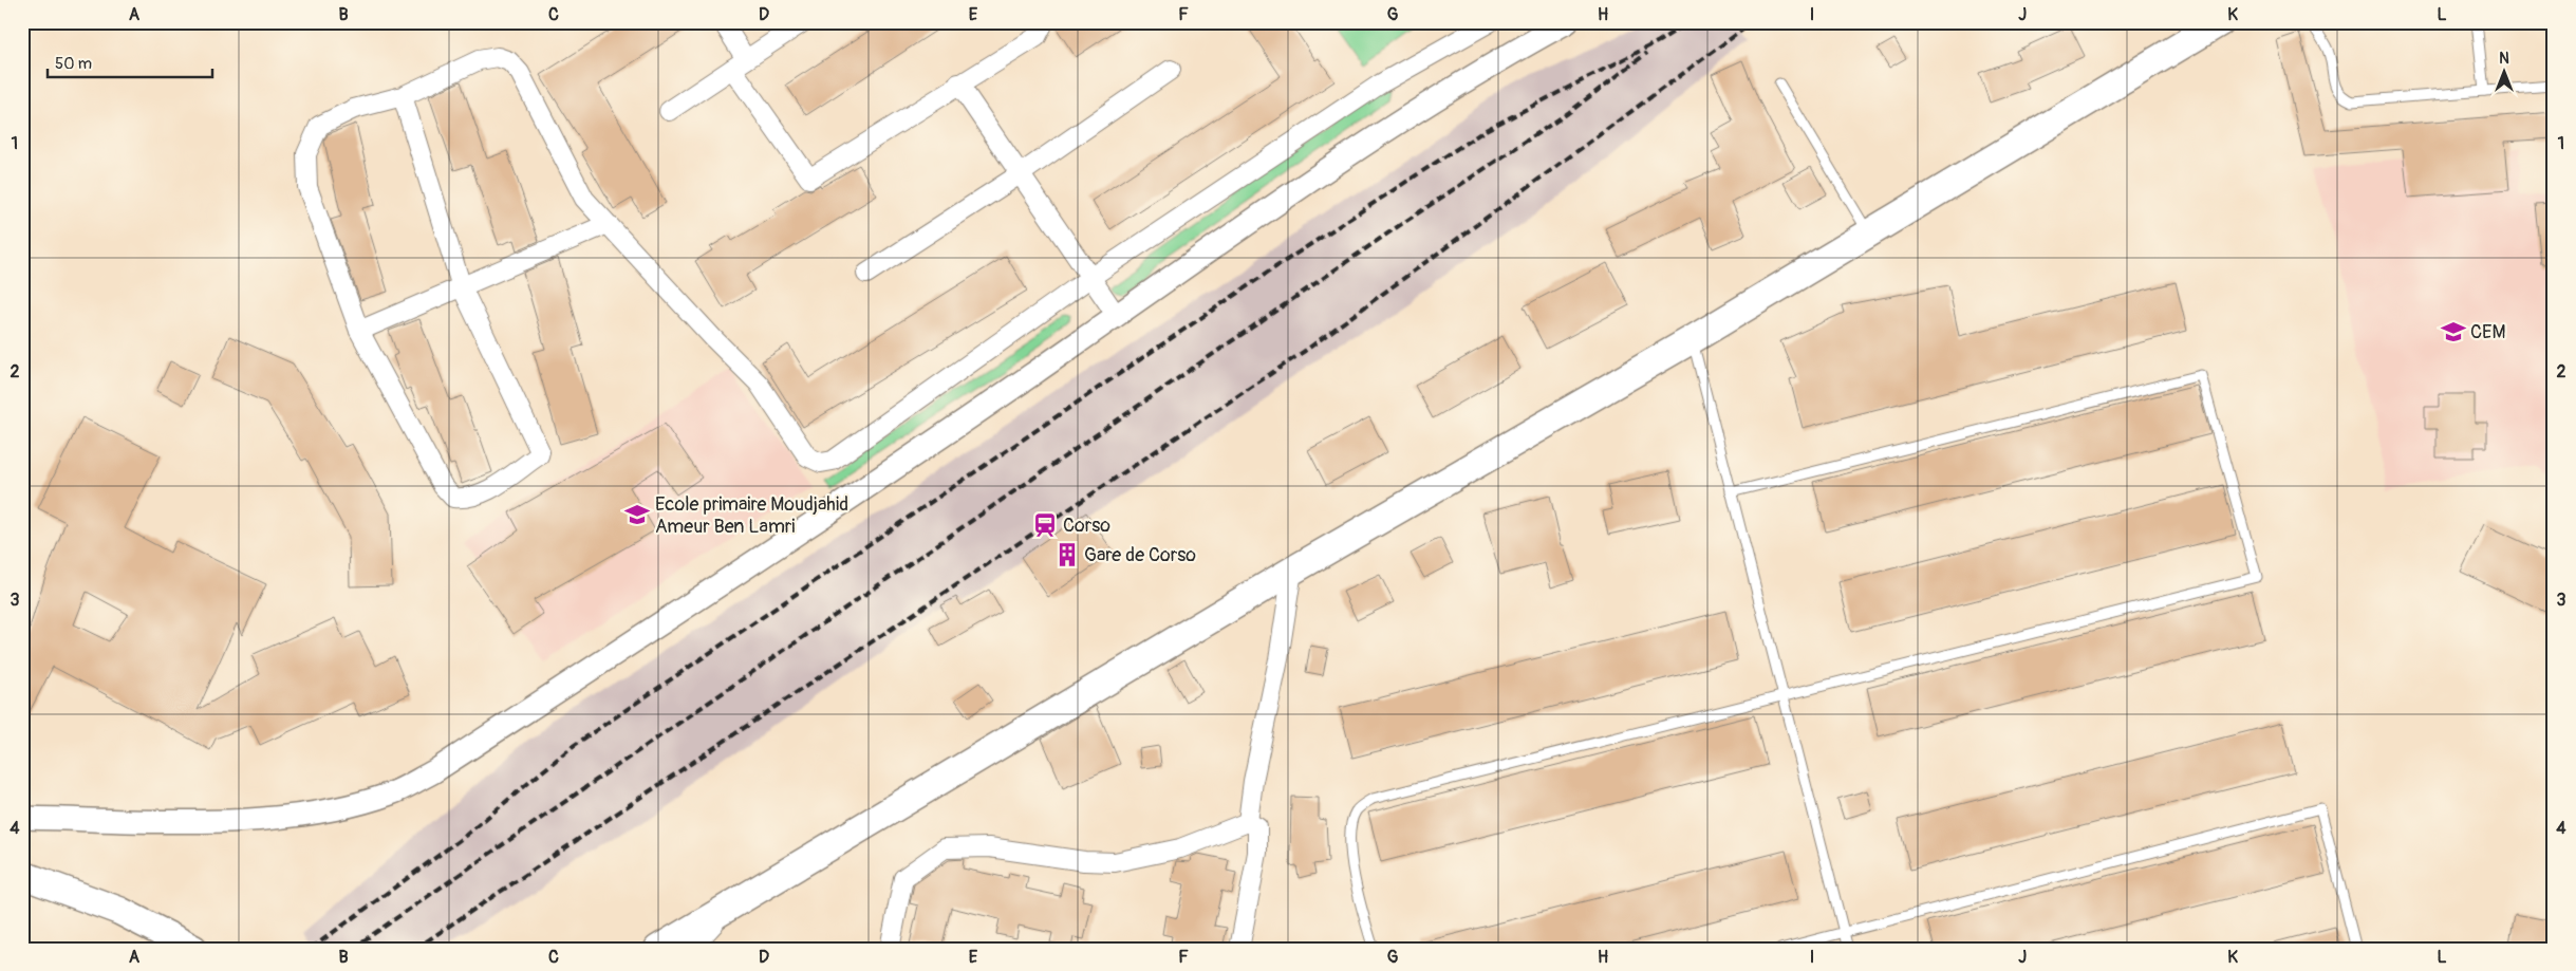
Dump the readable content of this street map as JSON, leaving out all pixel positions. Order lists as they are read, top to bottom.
{
  "places": {
    "school or university": ["CEM", "Ecole primaire Moudjahid Ameur Ben Lamri"],
    "station": ["Corso"],
    "building": ["Gare de Corso"]
  },
  "scale_bar": "50 m",
  "north": "top",
  "grid": {
    "columns": [
      "A",
      "B",
      "C",
      "D",
      "E",
      "F",
      "G",
      "H",
      "I",
      "J",
      "K",
      "L"
    ],
    "rows": [
      "1",
      "2",
      "3",
      "4"
    ]
  }
}
